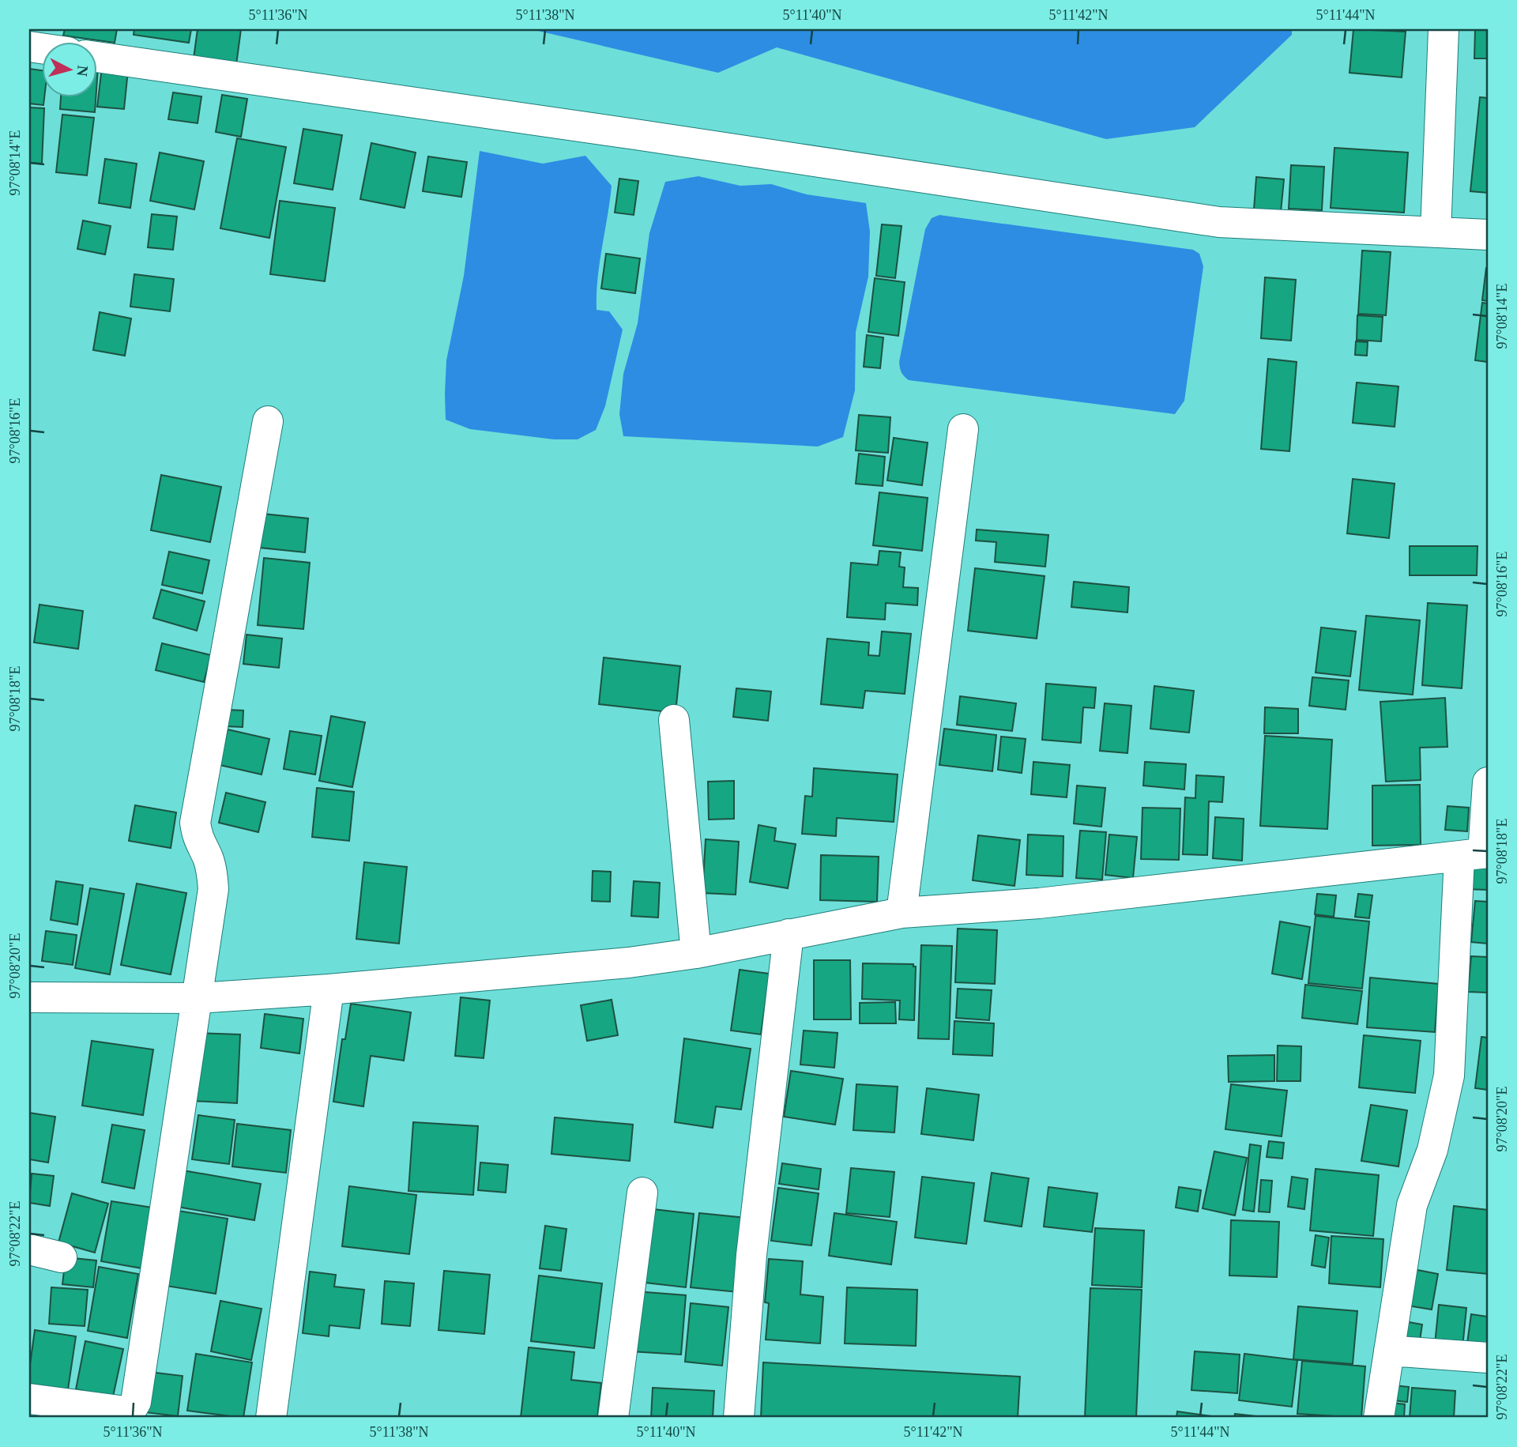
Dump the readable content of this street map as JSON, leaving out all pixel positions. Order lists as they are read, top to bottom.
{
  "north": "right",
  "coordinates": [
    "5°11'36\"N",
    "5°11'38\"N",
    "5°11'40\"N",
    "5°11'42\"N",
    "5°11'44\"N",
    "97°08'14\"E",
    "97°08'16\"E",
    "97°08'18\"E",
    "97°08'20\"E",
    "97°08'22\"E"
  ]
}
